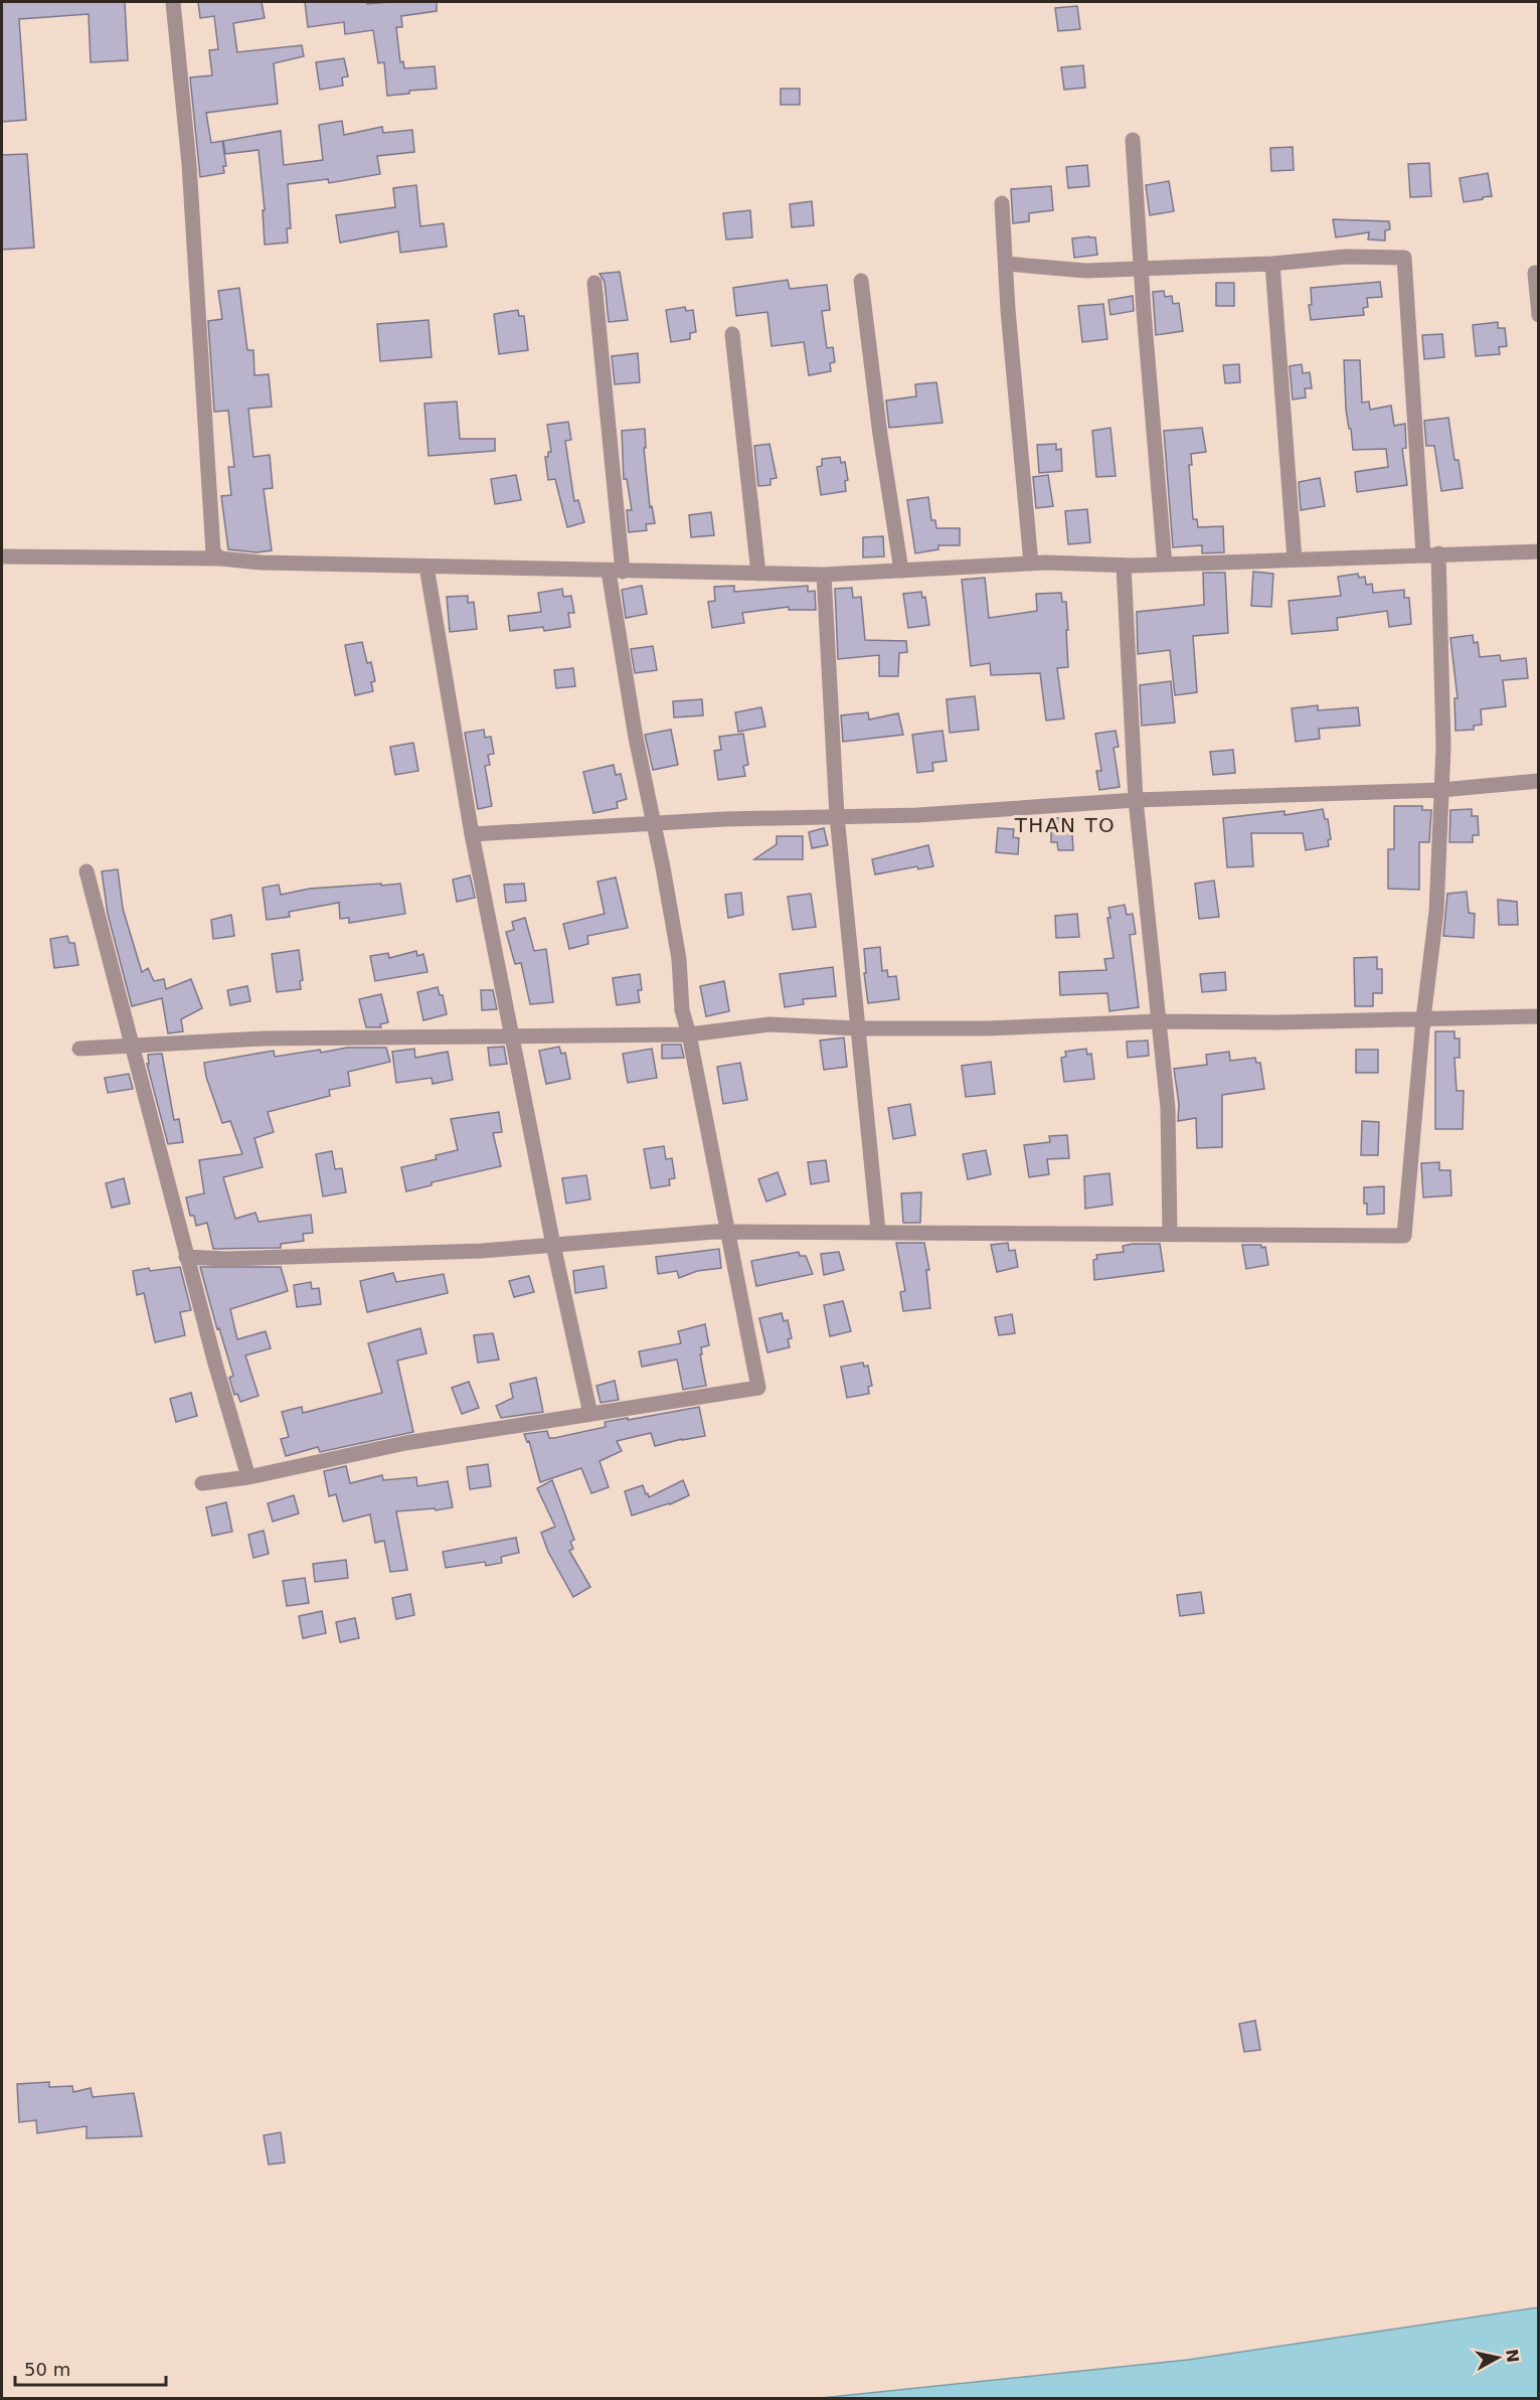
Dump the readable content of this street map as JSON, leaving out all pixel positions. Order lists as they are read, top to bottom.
{
  "districts": ["THAN TO"],
  "scale_bar": "50 m",
  "north": "right"
}
